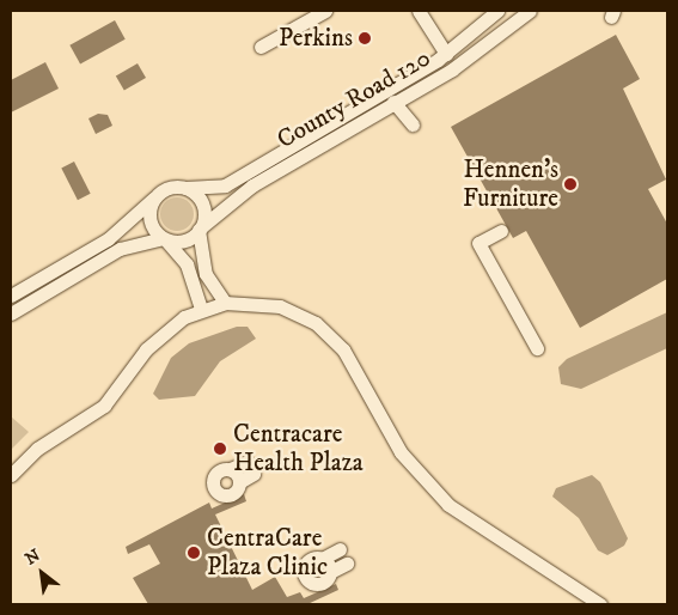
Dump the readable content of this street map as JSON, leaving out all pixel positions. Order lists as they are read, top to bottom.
{
  "streets": {
    "street": ["County Road 120"]
  },
  "places": [
    "Perkins",
    "Hennen’s Furniture",
    "Centracare Health Plaza",
    "CentraCare Plaza Clinic"
  ],
  "north": "top left"
}
